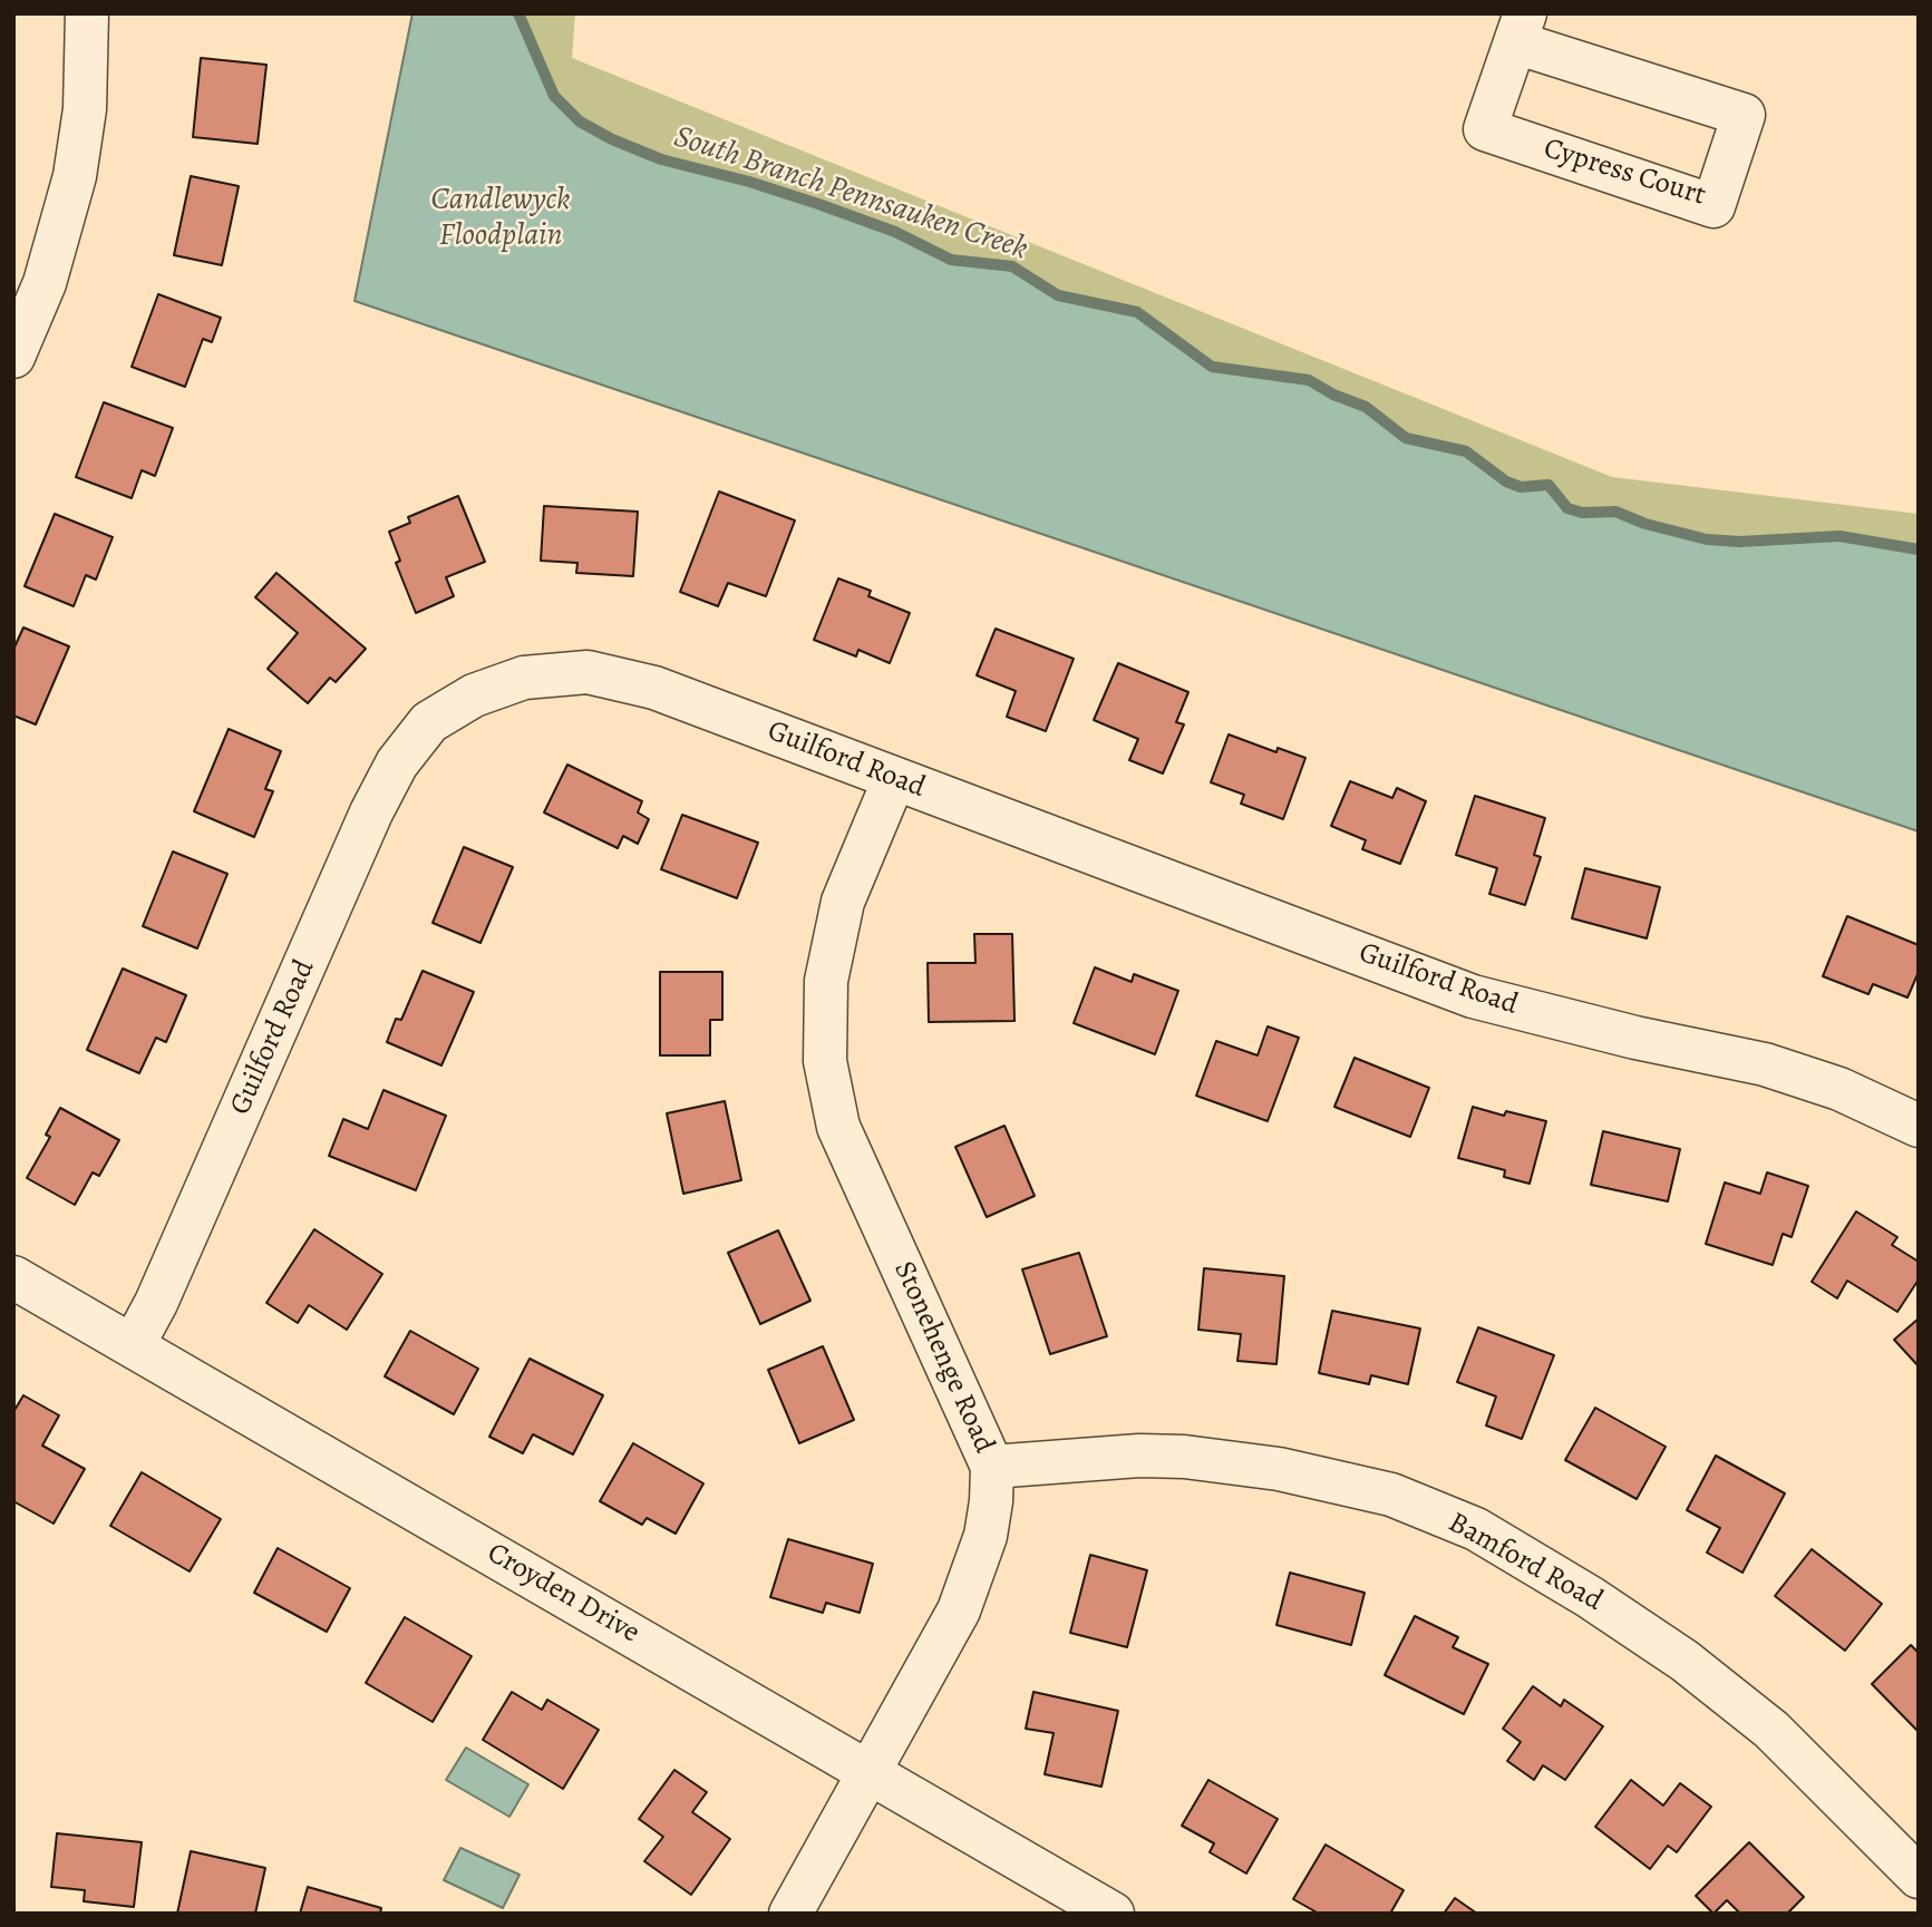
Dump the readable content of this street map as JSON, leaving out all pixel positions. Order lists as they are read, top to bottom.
{
  "streets": {
    "street": [
      "Cypress Court",
      "Guilford Road",
      "Stonehenge Road",
      "Bamford Road",
      "Croyden Drive"
    ]
  },
  "crossings": [
    ["Guilford Road", "Stonehenge Road"],
    ["Guilford Road", "Croyden Drive"],
    ["Stonehenge Road", "Bamford Road"],
    ["Stonehenge Road", "Croyden Drive"]
  ],
  "water": ["South Branch Pennsauken Creek", "Candlewyck Floodplain"]
}
